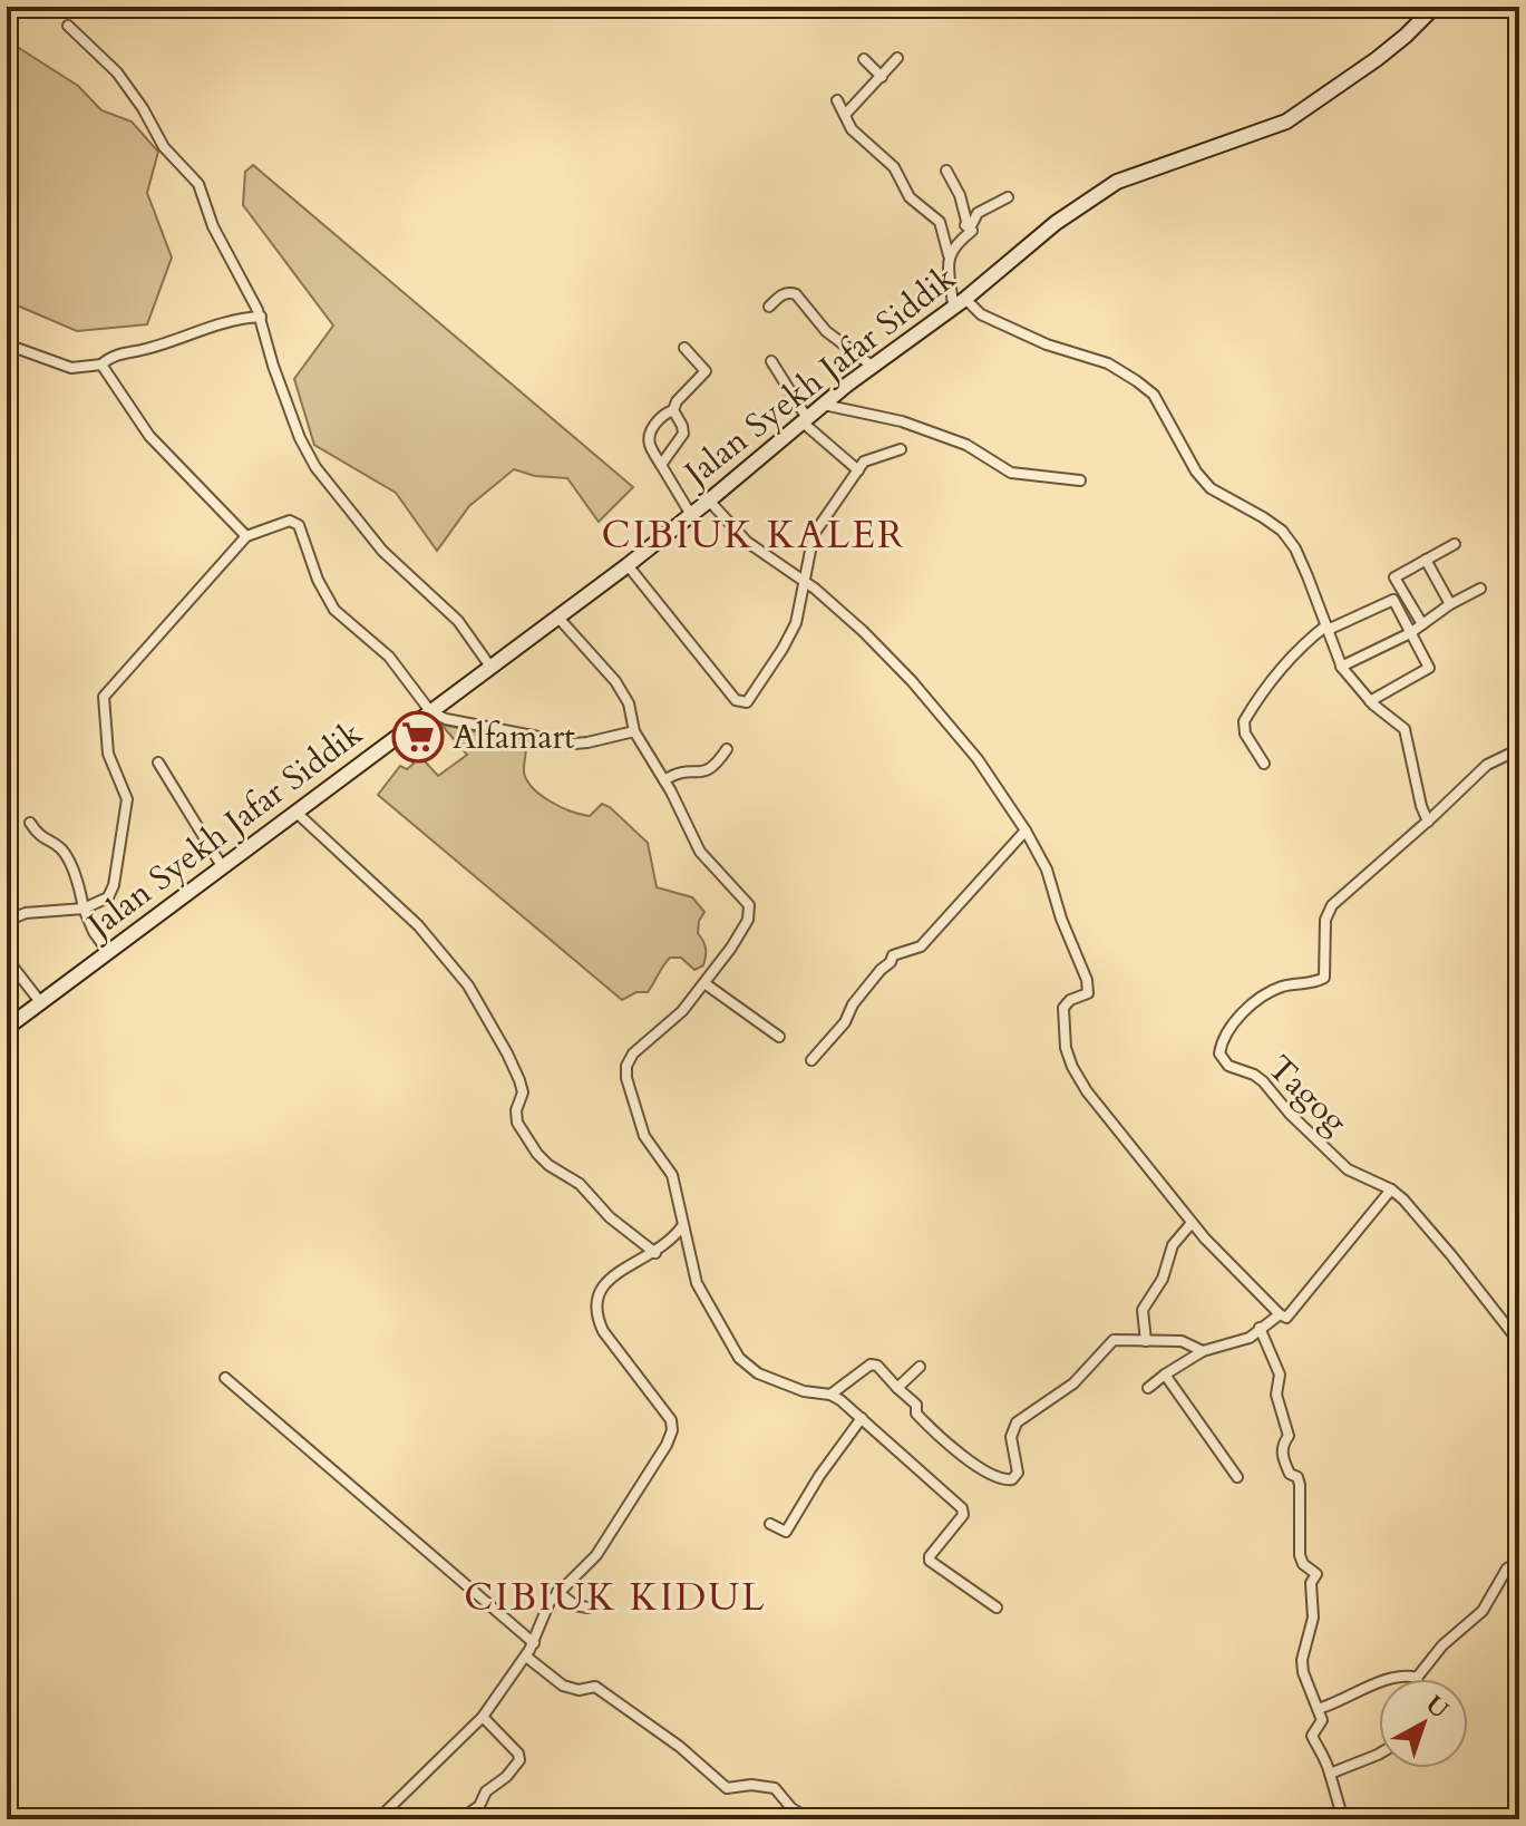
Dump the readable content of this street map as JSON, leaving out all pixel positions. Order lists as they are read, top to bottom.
{
  "streets": {
    "main road": ["Jalan Syekh Jafar Siddik"],
    "street": ["Tagog"]
  },
  "districts": ["CIBIUK KALER", "CIBIUK KIDUL"],
  "places": {
    "supermarket": ["Alfamart"]
  },
  "north": "top right"
}
